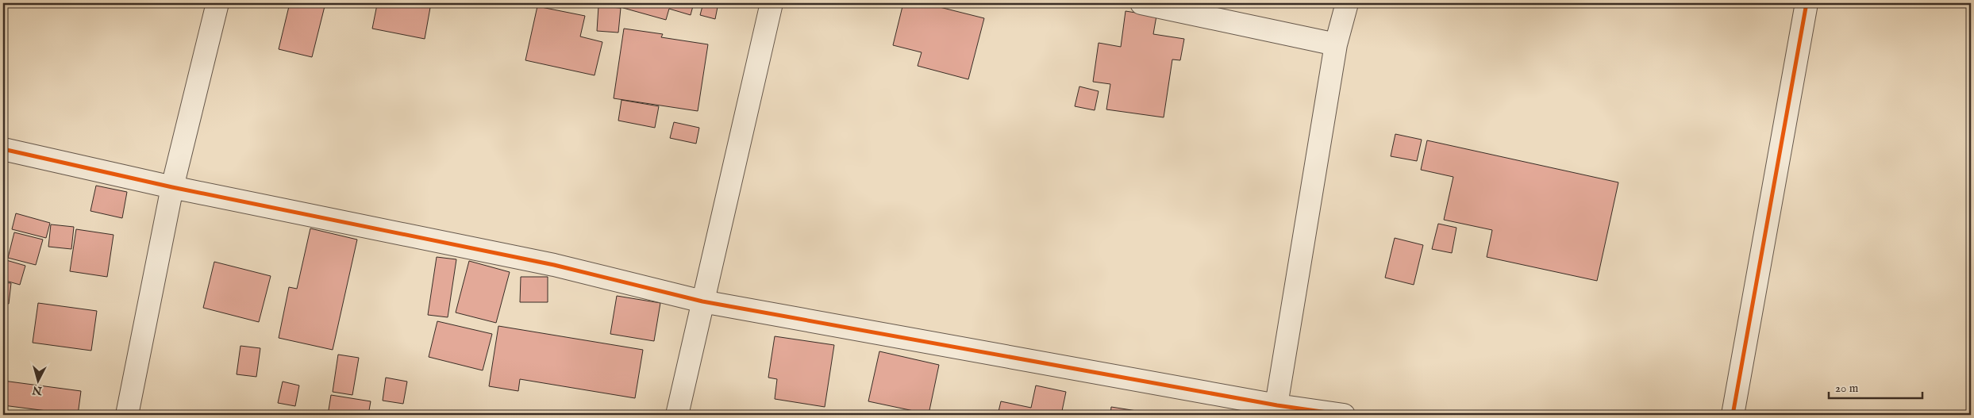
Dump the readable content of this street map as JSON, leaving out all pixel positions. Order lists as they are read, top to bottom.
{
  "scale_bar": "20 m",
  "north": "bottom"
}
